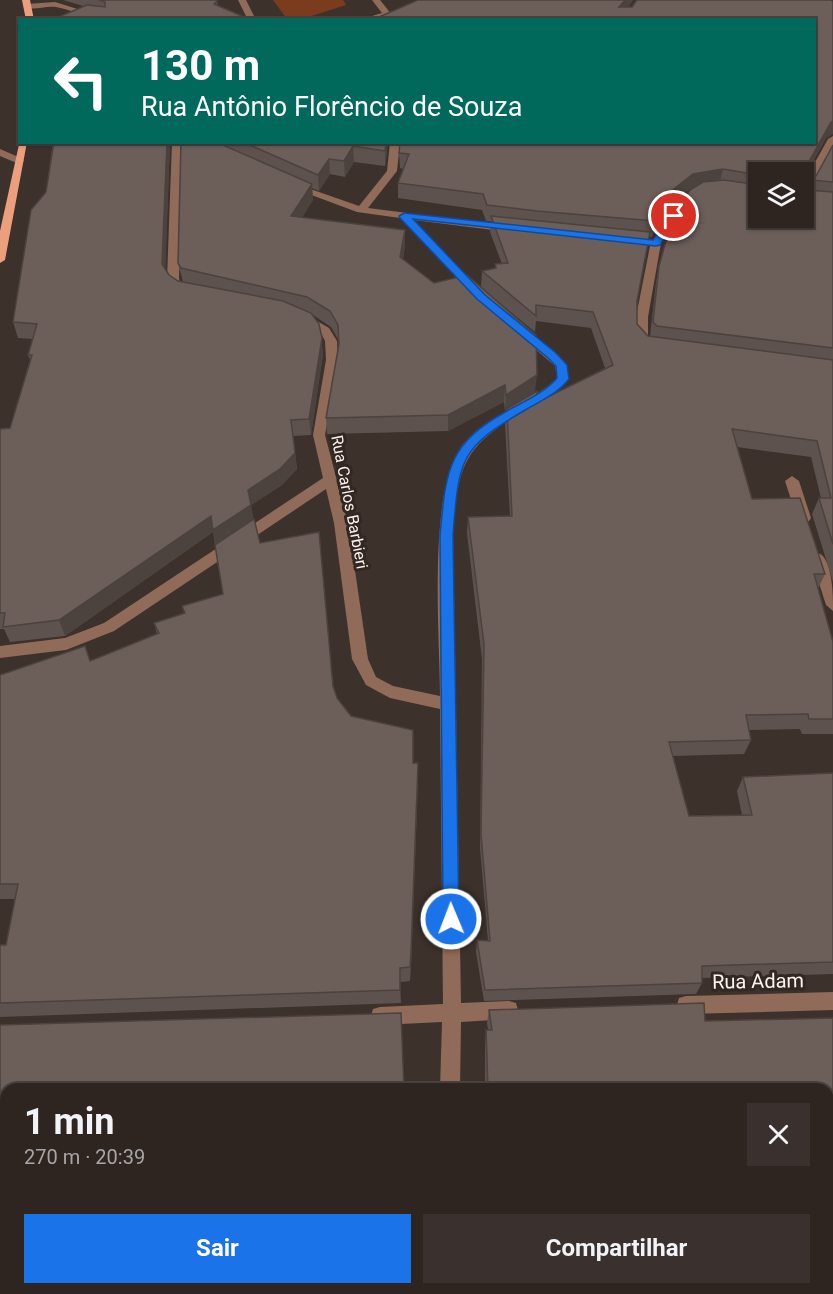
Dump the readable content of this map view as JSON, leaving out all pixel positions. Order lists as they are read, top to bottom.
{
  "streets": {
    "street": ["Rua Carlos Barbieri", "Rua Adam"]
  },
  "page": {
    "turn": ["130 m", "Rua Antônio Florêncio de Souza"],
    "heading": ["1 min", "270 m · 20:39"],
    "buttons": ["Sair", "Compartilhar"]
  }
}
